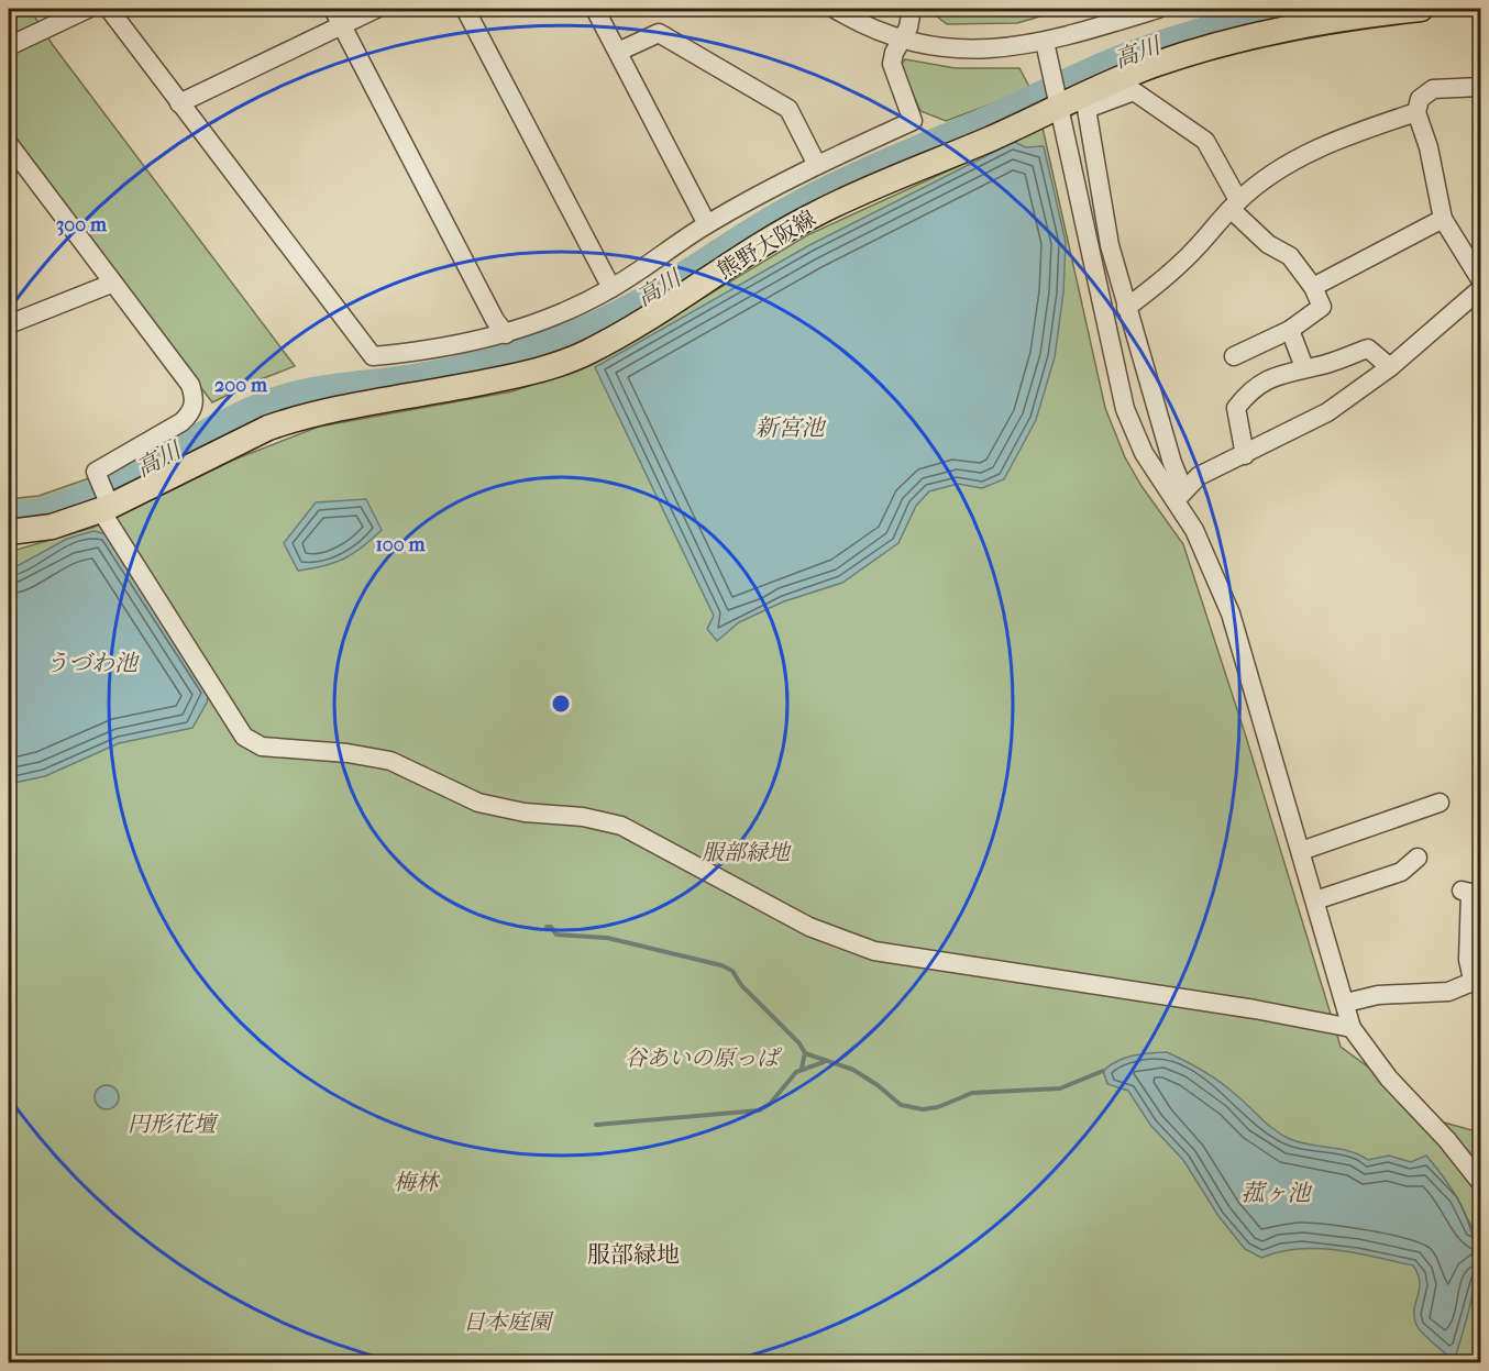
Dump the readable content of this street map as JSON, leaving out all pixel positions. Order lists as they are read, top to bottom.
{
  "streets": {
    "main road": ["熊野大阪線"]
  },
  "districts": ["服部緑地"],
  "water": [
    "高川",
    "新宮池",
    "うづわ池",
    "菰ヶ池"
  ],
  "parks": [
    "服部緑地",
    "谷あいの原っぱ",
    "円形花壇",
    "梅林",
    "日本庭園"
  ],
  "rings": ["300 m", "200 m", "100 m"]
}
